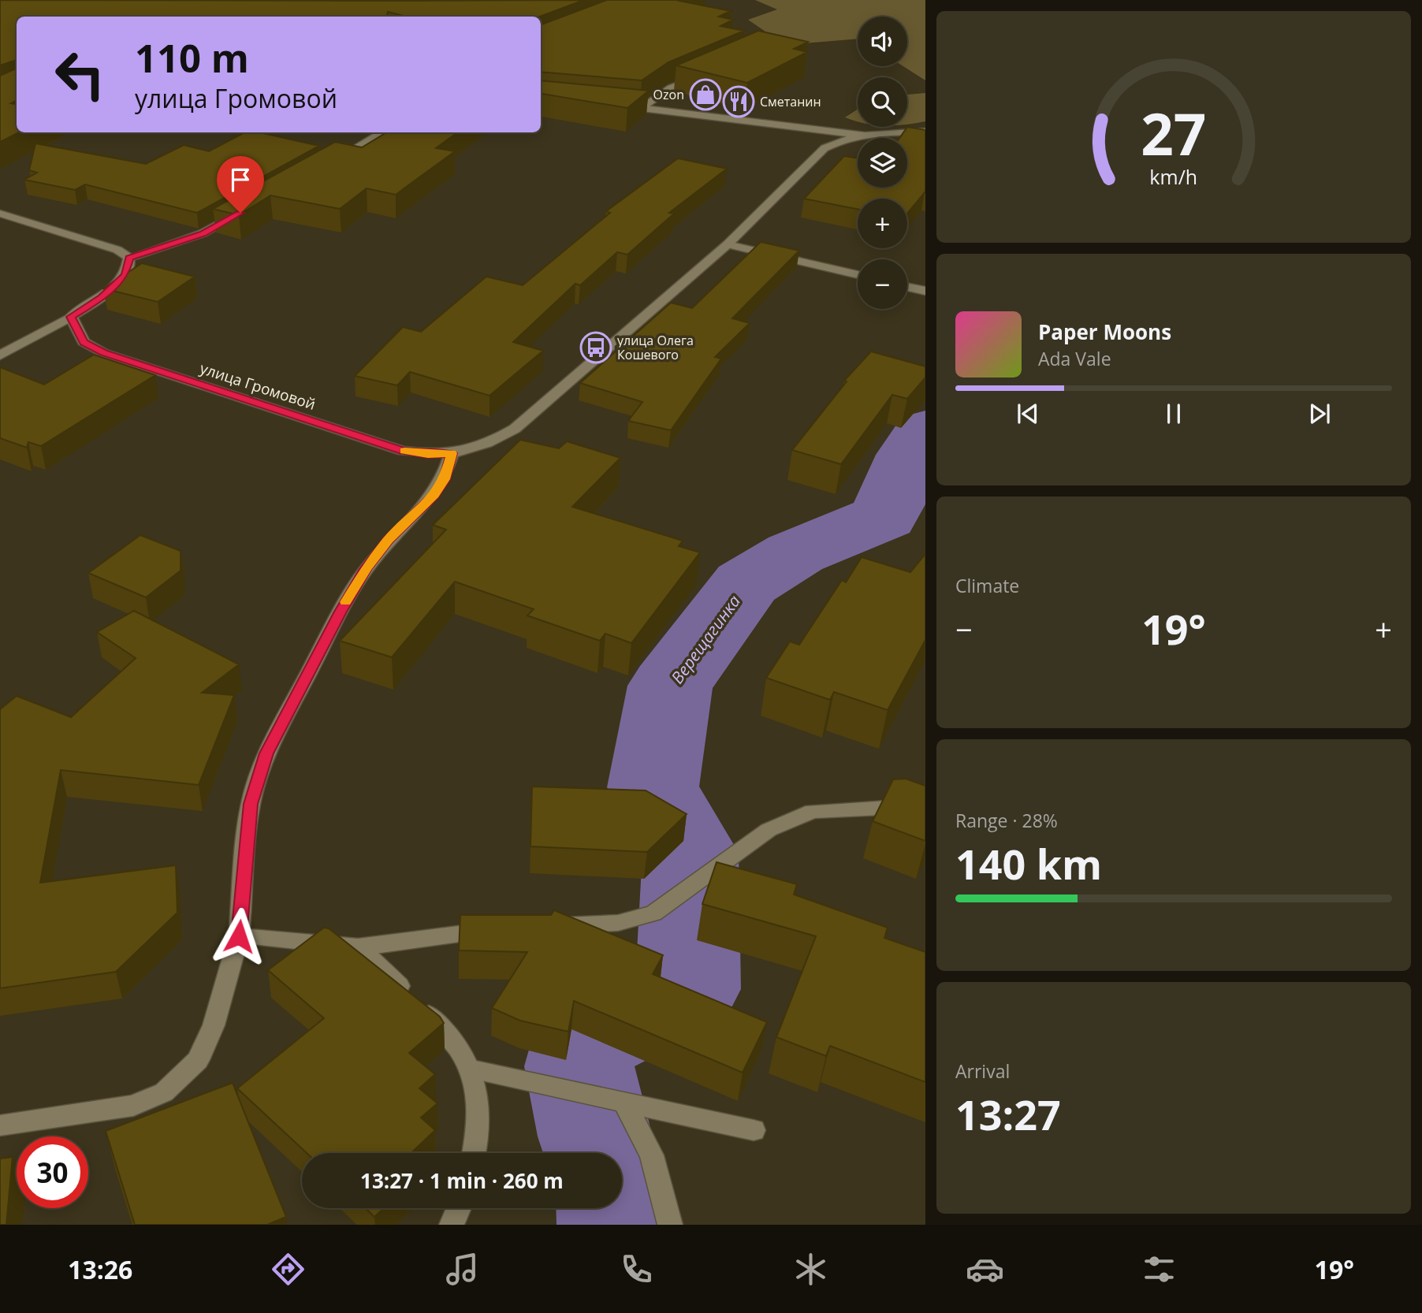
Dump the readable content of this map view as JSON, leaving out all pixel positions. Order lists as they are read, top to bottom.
{
  "streets": {
    "street": ["улица Громовой"]
  },
  "water": ["Верещагинка"],
  "places": {
    "shop": ["Ozon"],
    "restaurant": ["Сметанин"],
    "bus stop": ["улица Олега Кошевого"]
  },
  "page": {
    "map_buttons": ["+", "−"],
    "turn": ["110 m", "улица Громовой"],
    "song": ["Paper Moons", "Ada Vale"],
    "tile": [
      "Climate",
      ["Range · 28%", "140 km"],
      ["Arrival", "13:27"]
    ],
    "heat": ["−", "19°", "+"],
    "limit": "30",
    "trip": "13:27 · 1 min · 260 m",
    "tabs": ["13:26", "19°"],
    "gauge": ["27", "km/h"]
  }
}
